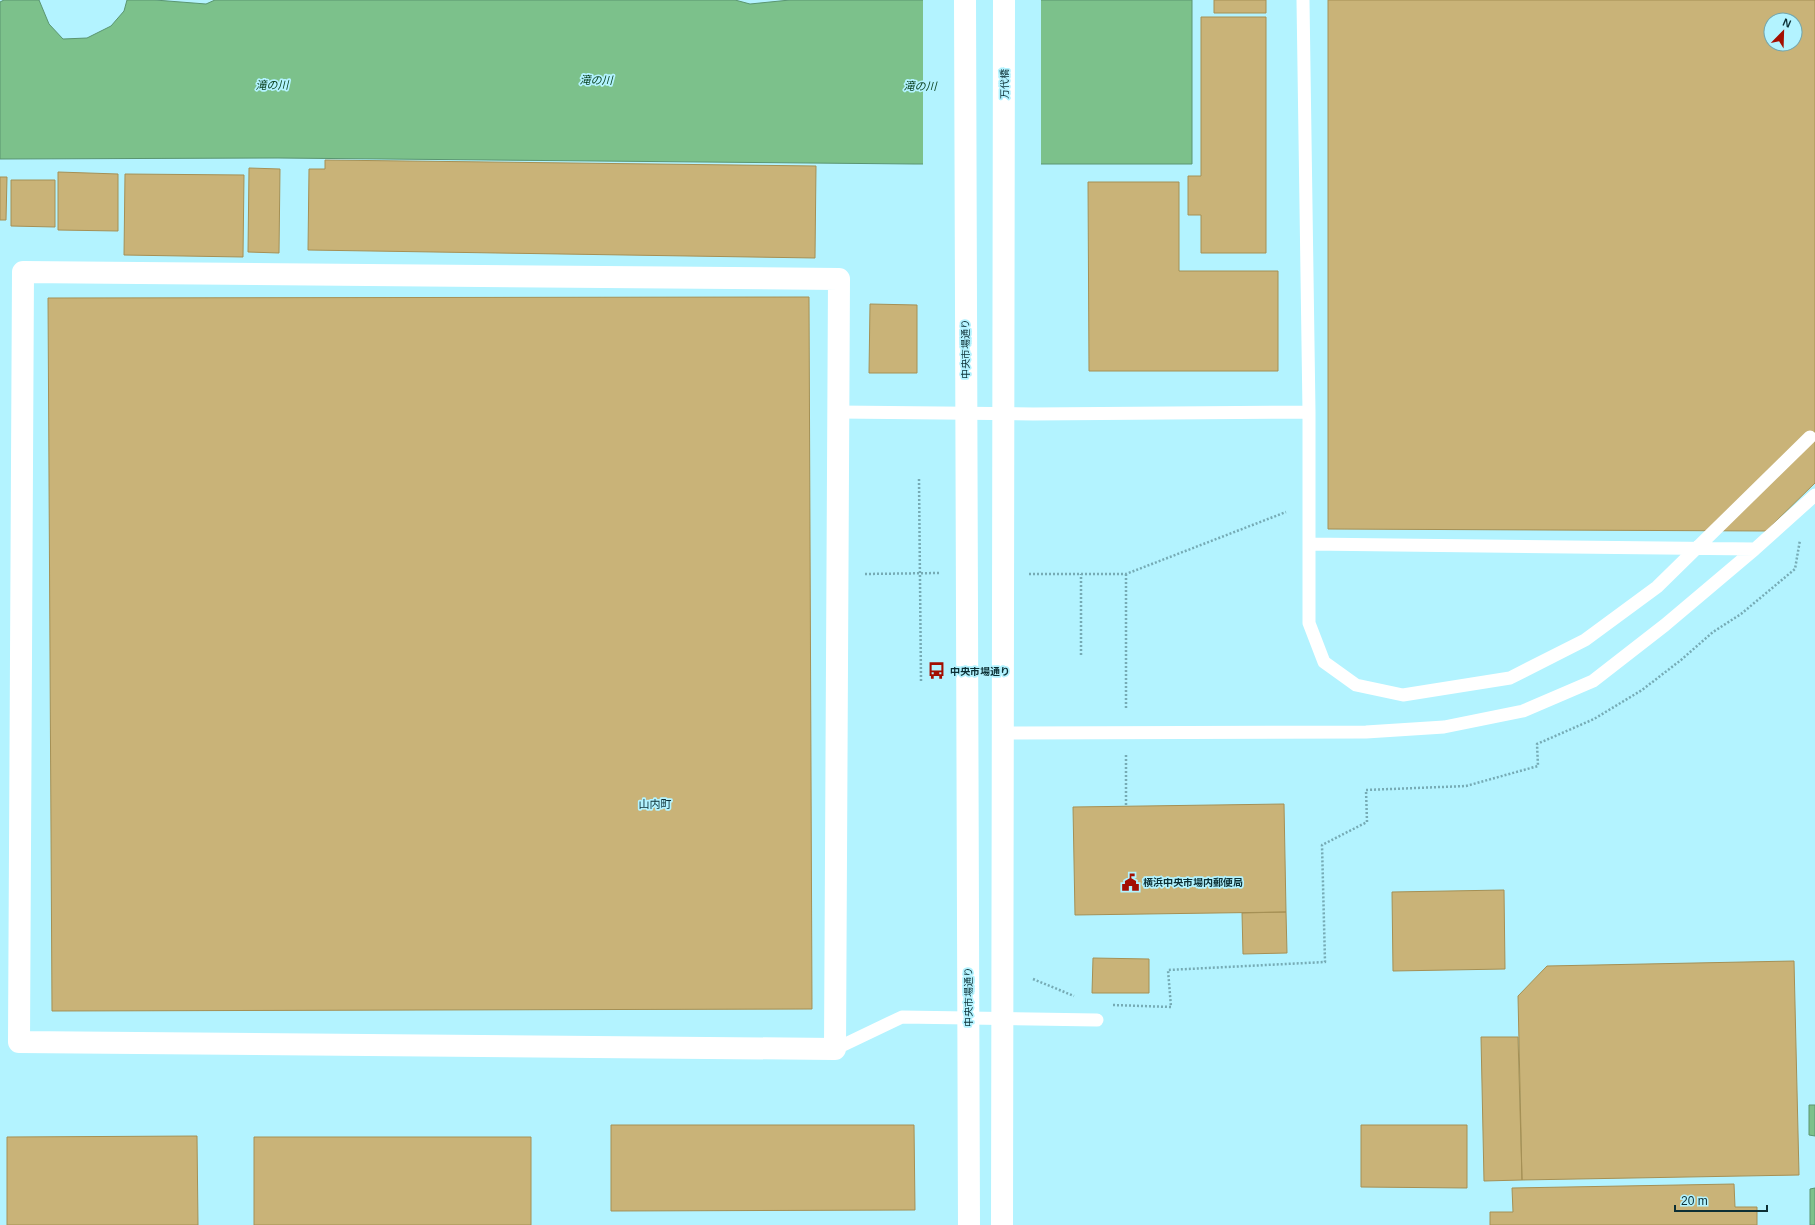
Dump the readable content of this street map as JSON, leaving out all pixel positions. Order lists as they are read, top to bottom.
{
  "streets": {
    "street": ["万代橋", "中央市場通り"]
  },
  "districts": ["山内町"],
  "water": ["滝の川"],
  "places": {
    "bus stop": ["中央市場通り"],
    "public building": ["横浜中央市場内郵便局"]
  },
  "scale_bar": "20 m",
  "north": "top right"
}
